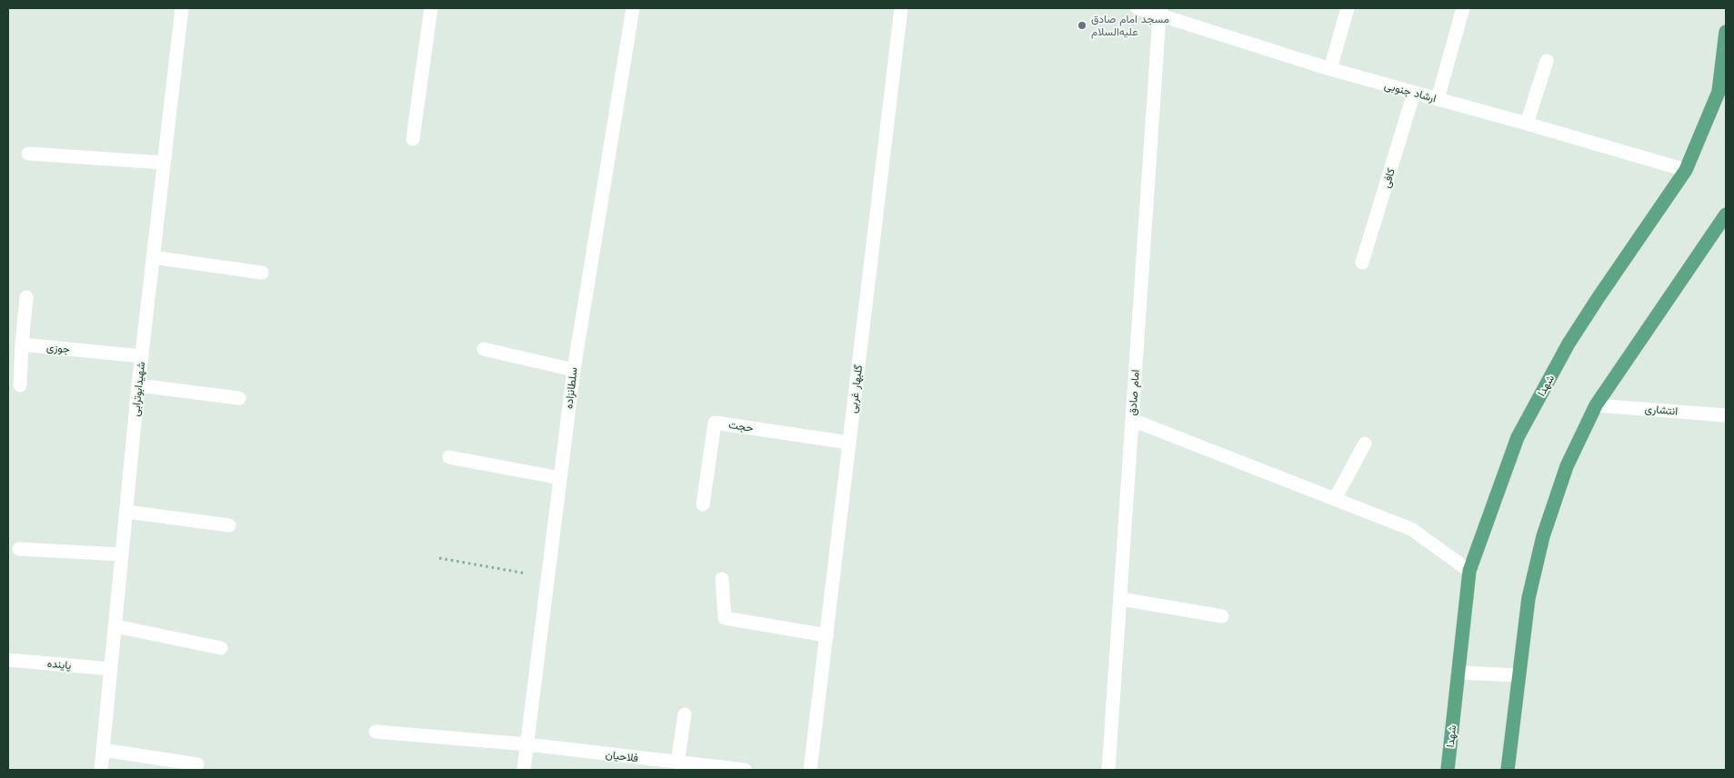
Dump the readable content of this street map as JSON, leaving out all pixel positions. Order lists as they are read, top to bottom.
{
  "streets": {
    "main road": ["شهدا"],
    "street": [
      "ارشاد جنوبی",
      "کافی",
      "جوزی",
      "سلطانزاده",
      "شهیدابوترابی",
      "گلبهار غربی",
      "امام صادق",
      "انتشاری",
      "حجت",
      "پاینده",
      "فلاحیان"
    ]
  },
  "crossings": [
    ["ارشاد جنوبی", "کافی"],
    ["ارشاد جنوبی", "شهدا"],
    ["ارشاد جنوبی", "امام صادق"],
    ["جوزی", "شهیدابوترابی"],
    ["سلطانزاده", "فلاحیان"],
    ["شهیدابوترابی", "پاینده"],
    ["گلبهار غربی", "حجت"]
  ],
  "places": ["مسجد امام صادق علیه‌السلام"]
}
